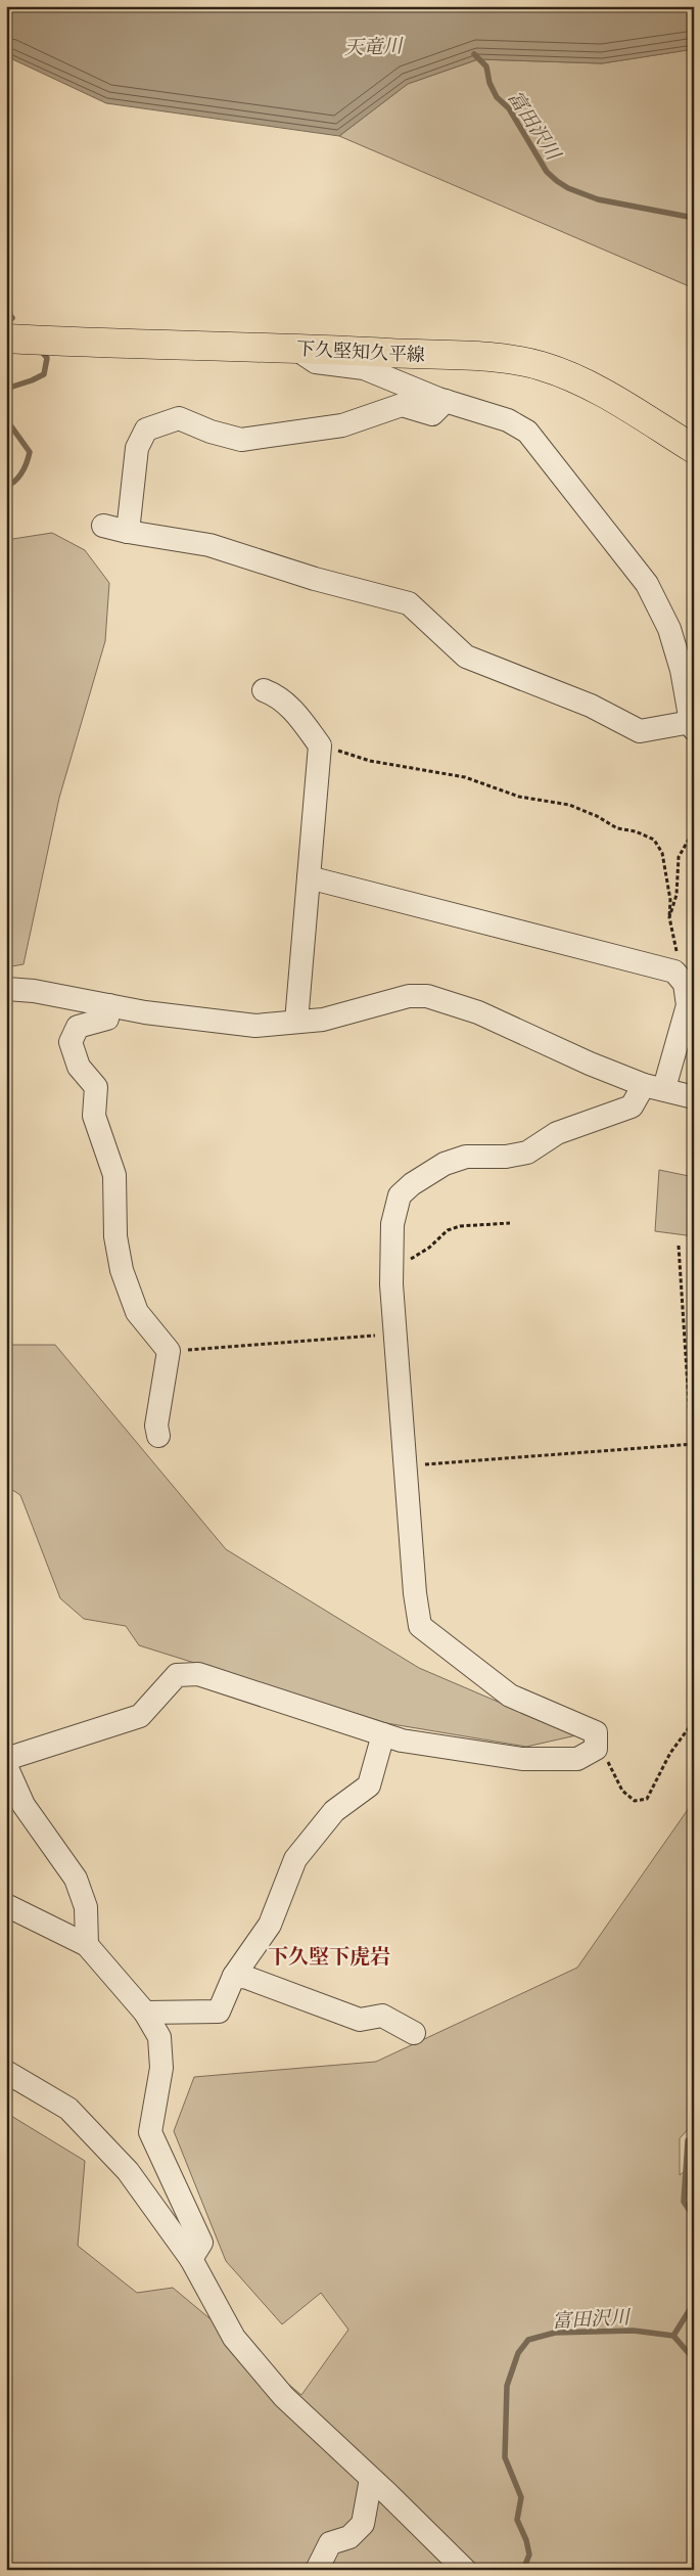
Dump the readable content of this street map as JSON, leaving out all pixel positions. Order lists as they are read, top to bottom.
{
  "streets": {
    "main road": ["下久堅知久平線"]
  },
  "districts": ["下久堅下虎岩"],
  "water": ["天竜川", "富田沢川"]
}
